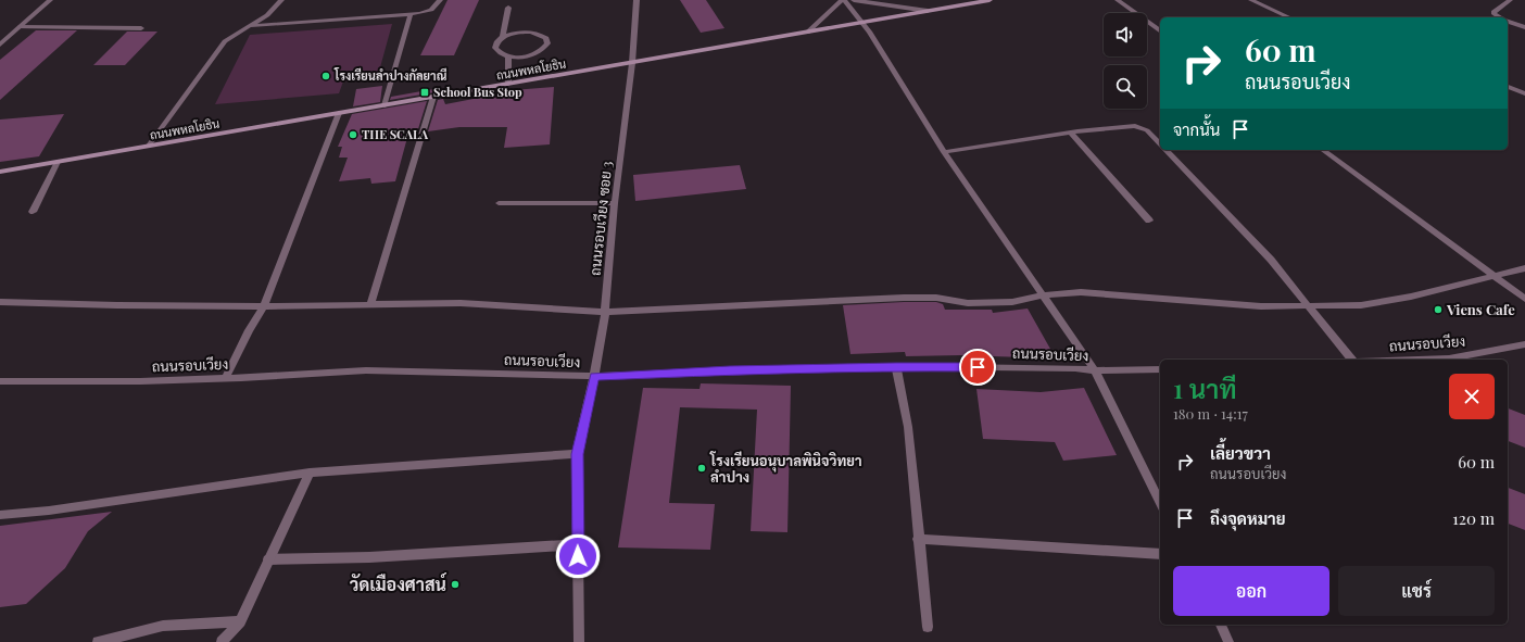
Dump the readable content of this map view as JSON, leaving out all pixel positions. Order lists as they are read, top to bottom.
{
  "streets": {
    "main road": ["ถนนพหลโยธิน"],
    "street": ["ถนนรอบเวียง ซอย 3", "ถนนรอบเวียง"]
  },
  "crossings": [
    ["ถนนพหลโยธิน", "ถนนรอบเวียง ซอย 3"],
    ["ถนนรอบเวียง ซอย 3", "ถนนรอบเวียง"]
  ],
  "places": {
    "other": [
      "โรงเรียนลำปางกัลยาณี",
      "THE SCALA",
      "Viens Cafe",
      "โรงเรียนอนุบาลพินิจวิทยา ลำปาง",
      "วัดเมืองศาสน์"
    ],
    "transit": ["School Bus Stop"]
  },
  "page": {
    "turn": ["60 m", "ถนนรอบเวียง"],
    "then": "จากนั้น",
    "heading": ["1 นาที", "180 m · 14:17"],
    "list": [
      {
        "name": "เลี้ยวขวา",
        "note": "ถนนรอบเวียง",
        "value": "60 m"
      },
      {
        "name": "ถึงจุดหมาย",
        "value": "120 m"
      }
    ],
    "buttons": ["ออก", "แชร์"]
  }
}
